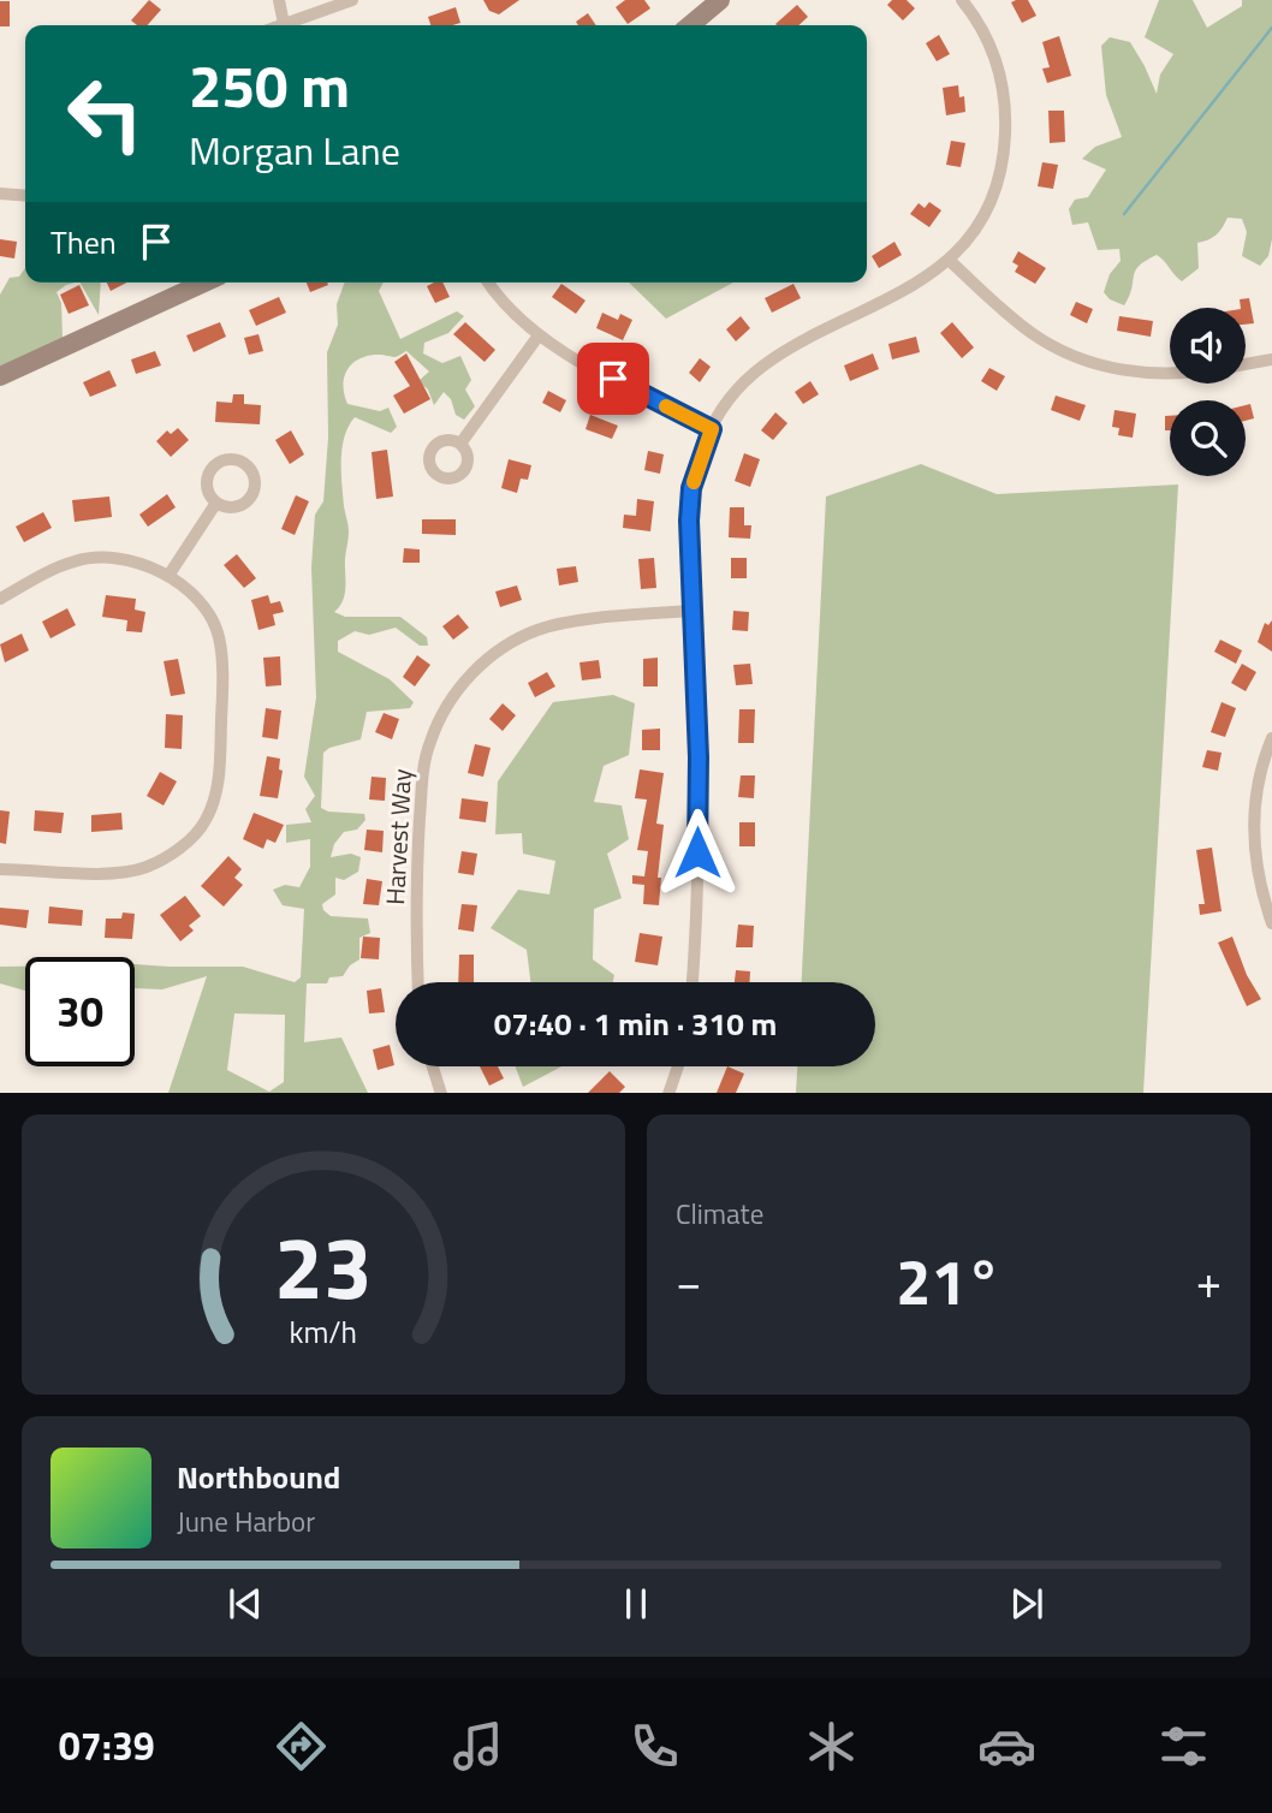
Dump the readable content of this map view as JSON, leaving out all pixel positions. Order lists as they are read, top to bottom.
{
  "streets": {
    "street": ["Harvest Way"]
  },
  "page": {
    "turn": ["250 m", "Morgan Lane"],
    "then": "Then",
    "limit": "30",
    "trip": "07:40 · 1 min · 310 m",
    "tile": "Climate",
    "heat": ["−", "21°", "+"],
    "song": ["Northbound", "June Harbor"],
    "tabs": "07:39",
    "gauge": ["23", "km/h"]
  }
}
